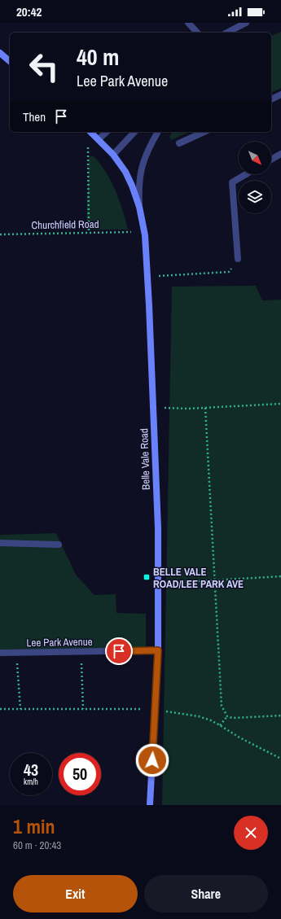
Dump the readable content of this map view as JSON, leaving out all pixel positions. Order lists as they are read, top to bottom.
{
  "streets": {
    "main road": ["Belle Vale Road"],
    "street": ["Lee Park Avenue"],
    "path": ["Churchfield Road"]
  },
  "crossings": [
    ["Belle Vale Road", "Lee Park Avenue"]
  ],
  "places": {
    "transit": ["BELLE VALE ROAD/LEE PARK AVE"]
  },
  "north": "bottom right",
  "page": {
    "status": "20:42",
    "turn": ["40 m", "Lee Park Avenue"],
    "then": "Then",
    "speed": "43 km/h",
    "limit": "50",
    "heading": ["1 min", "60 m · 20:43"],
    "buttons": ["Exit", "Share"]
  }
}
